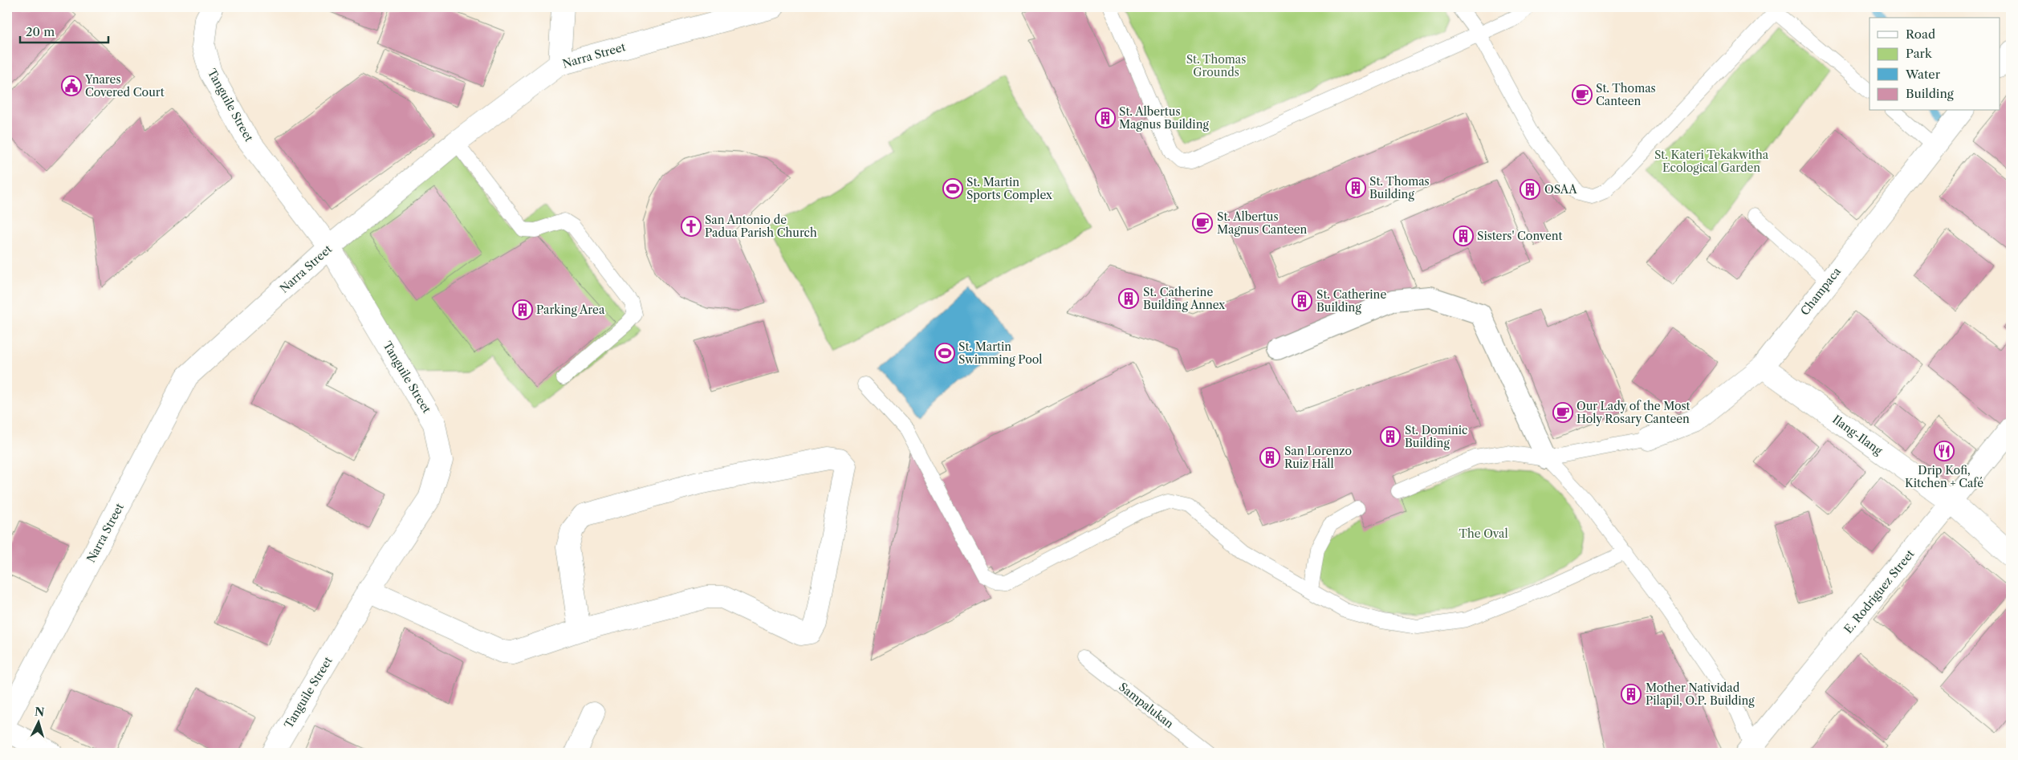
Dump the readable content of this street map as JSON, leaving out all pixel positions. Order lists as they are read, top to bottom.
{
  "streets": {
    "street": [
      "Narra Street",
      "Tanguile Street",
      "Champaca",
      "Ilang-Ilang",
      "E. Rodriguez Street"
    ],
    "lane": ["Sampalukan"]
  },
  "crossings": [
    ["Narra Street", "Tanguile Street"],
    ["Champaca", "Ilang-Ilang"],
    ["Ilang-Ilang", "E. Rodriguez Street"]
  ],
  "parks": ["St. Thomas Grounds", "St. Kateri Tekakwitha Ecological Garden", "The Oval"],
  "places": {
    "public building": ["Ynares Covered Court"],
    "cafe": ["St. Thomas Canteen", "St. Albertus Magnus Canteen", "Our Lady of the Most Holy Rosary Canteen"],
    "building": [
      "St. Albertus Magnus Building",
      "St. Thomas Building",
      "OSAA",
      "Sisters' Convent",
      "St. Catherine Building Annex",
      "St. Catherine Building",
      "Parking Area",
      "St. Dominic Building",
      "San Lorenzo Ruiz Hall",
      "Mother Natividad Pilapil, O.P. Building"
    ],
    "sports": ["St. Martin Sports Complex", "St. Martin Swimming Pool"],
    "church": ["San Antonio de Padua Parish Church"],
    "restaurant": ["Drip Kofi, Kitchen + Café"]
  },
  "legend": [
    "Road",
    "Park",
    "Water",
    "Building"
  ],
  "scale_bar": "20 m",
  "north": "top"
}
